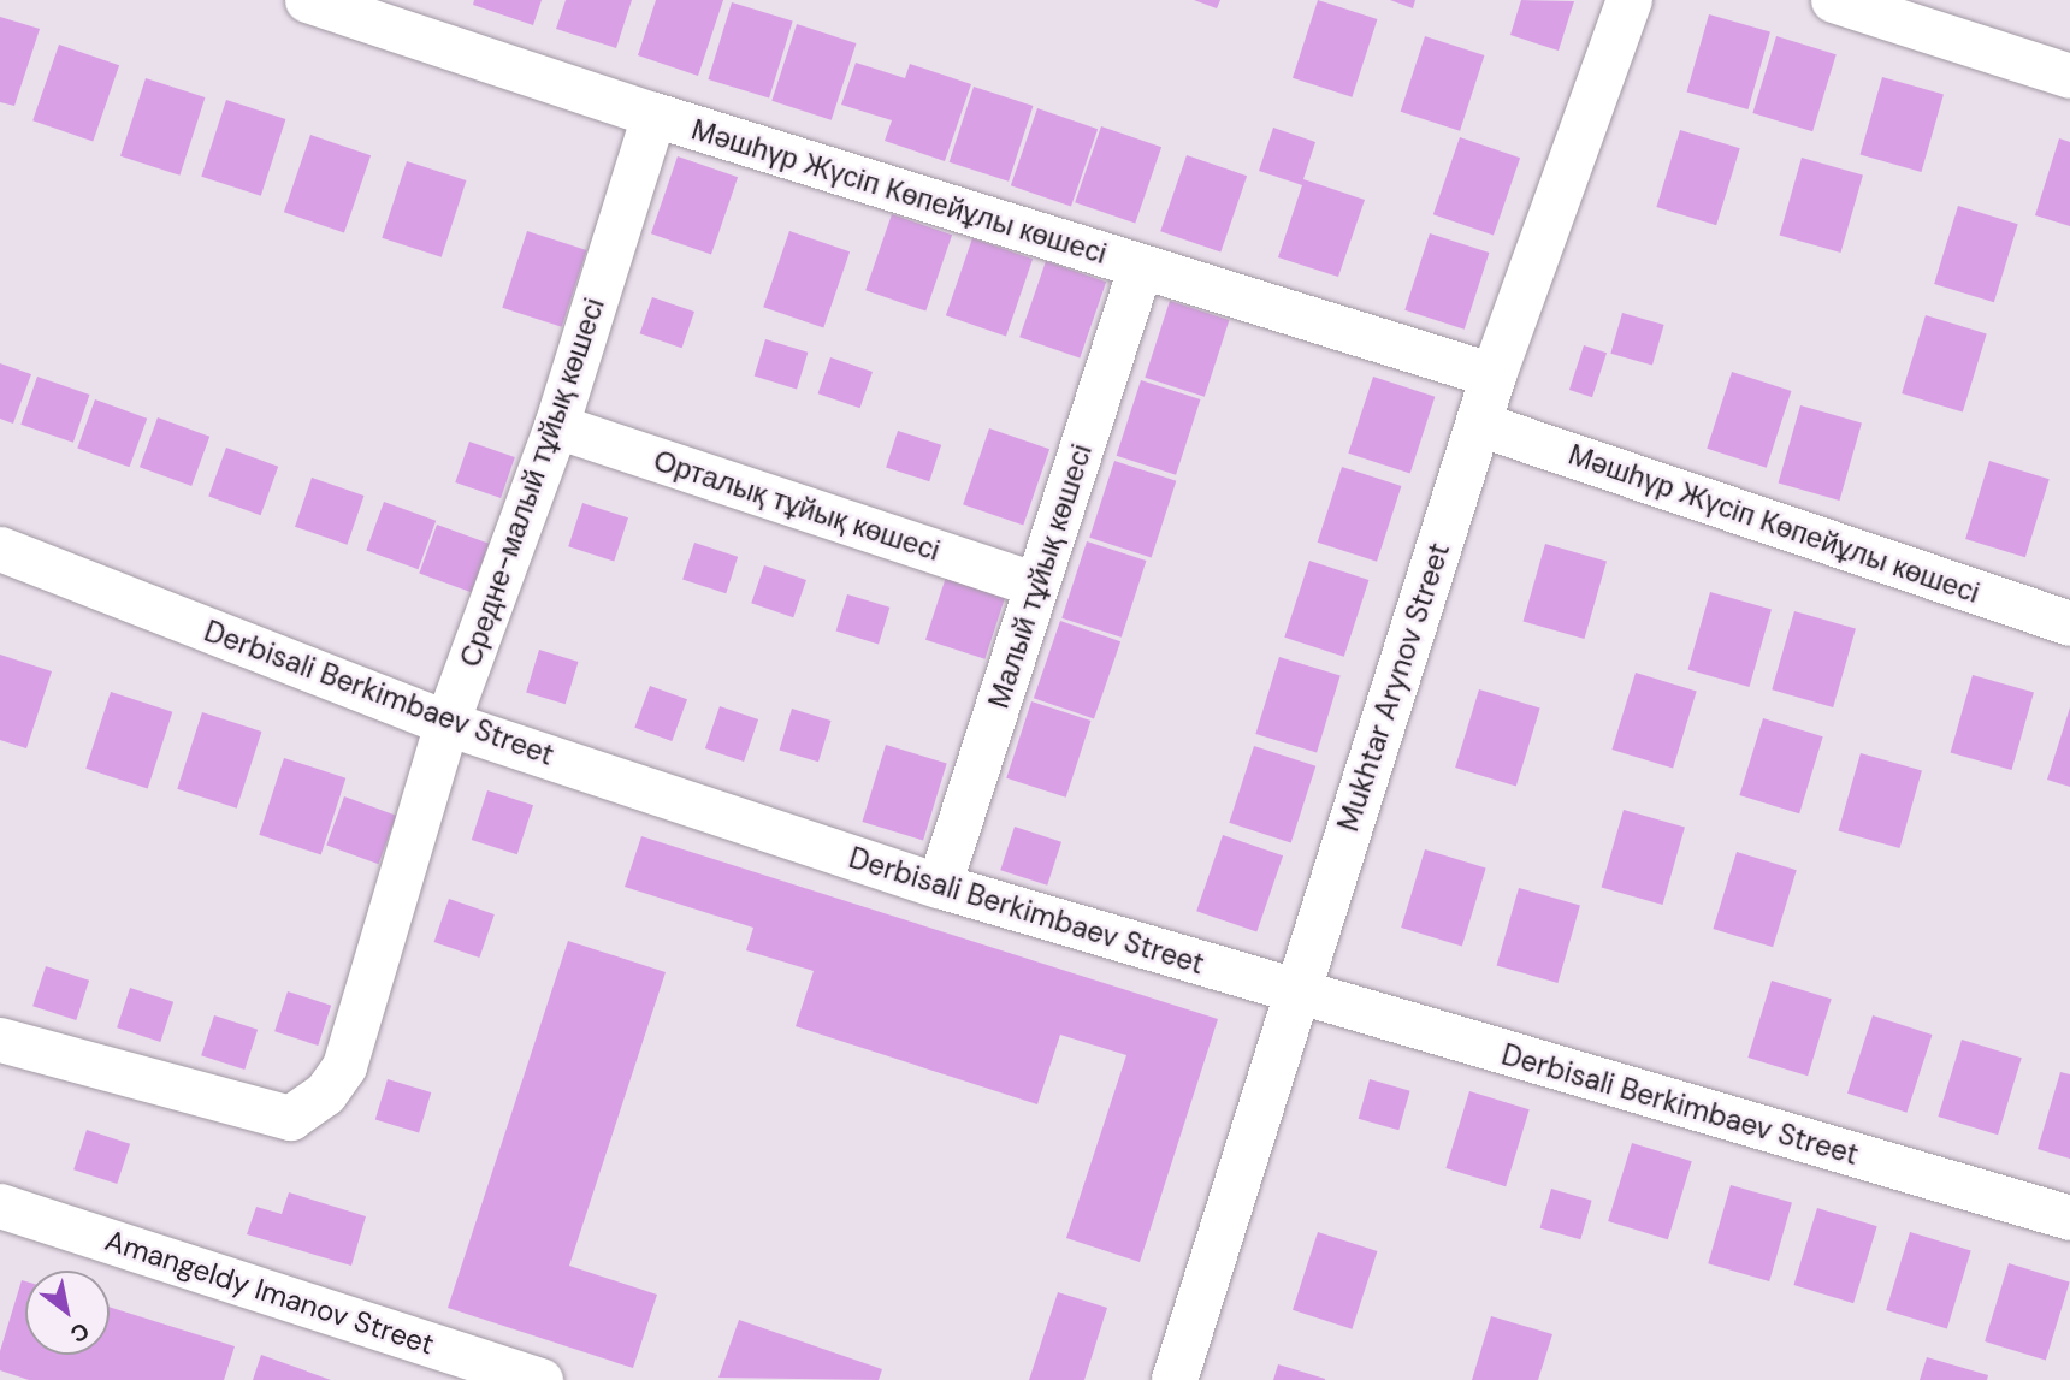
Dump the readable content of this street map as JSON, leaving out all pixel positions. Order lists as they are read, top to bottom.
{
  "streets": {
    "main road": ["Mukhtar Arynov Street"],
    "street": [
      "Мәшһүр Жүсіп Көпейұлы көшесі",
      "Средне-малый тұйық көшесі",
      "Орталық тұйық көшесі",
      "Малый тұйық көшесі",
      "Derbisali Berkimbaev Street",
      "Amangeldy Imanov Street"
    ]
  },
  "crossings": [
    ["Мәшһүр Жүсіп Көпейұлы көшесі", "Средне-малый тұйық көшесі"],
    ["Мәшһүр Жүсіп Көпейұлы көшесі", "Малый тұйық көшесі"],
    ["Мәшһүр Жүсіп Көпейұлы көшесі", "Mukhtar Arynov Street"],
    ["Средне-малый тұйық көшесі", "Орталық тұйық көшесі"],
    ["Средне-малый тұйық көшесі", "Derbisali Berkimbaev Street"],
    ["Орталық тұйық көшесі", "Малый тұйық көшесі"],
    ["Малый тұйық көшесі", "Derbisali Berkimbaev Street"],
    ["Mukhtar Arynov Street", "Derbisali Berkimbaev Street"]
  ],
  "north": "bottom right"
}
